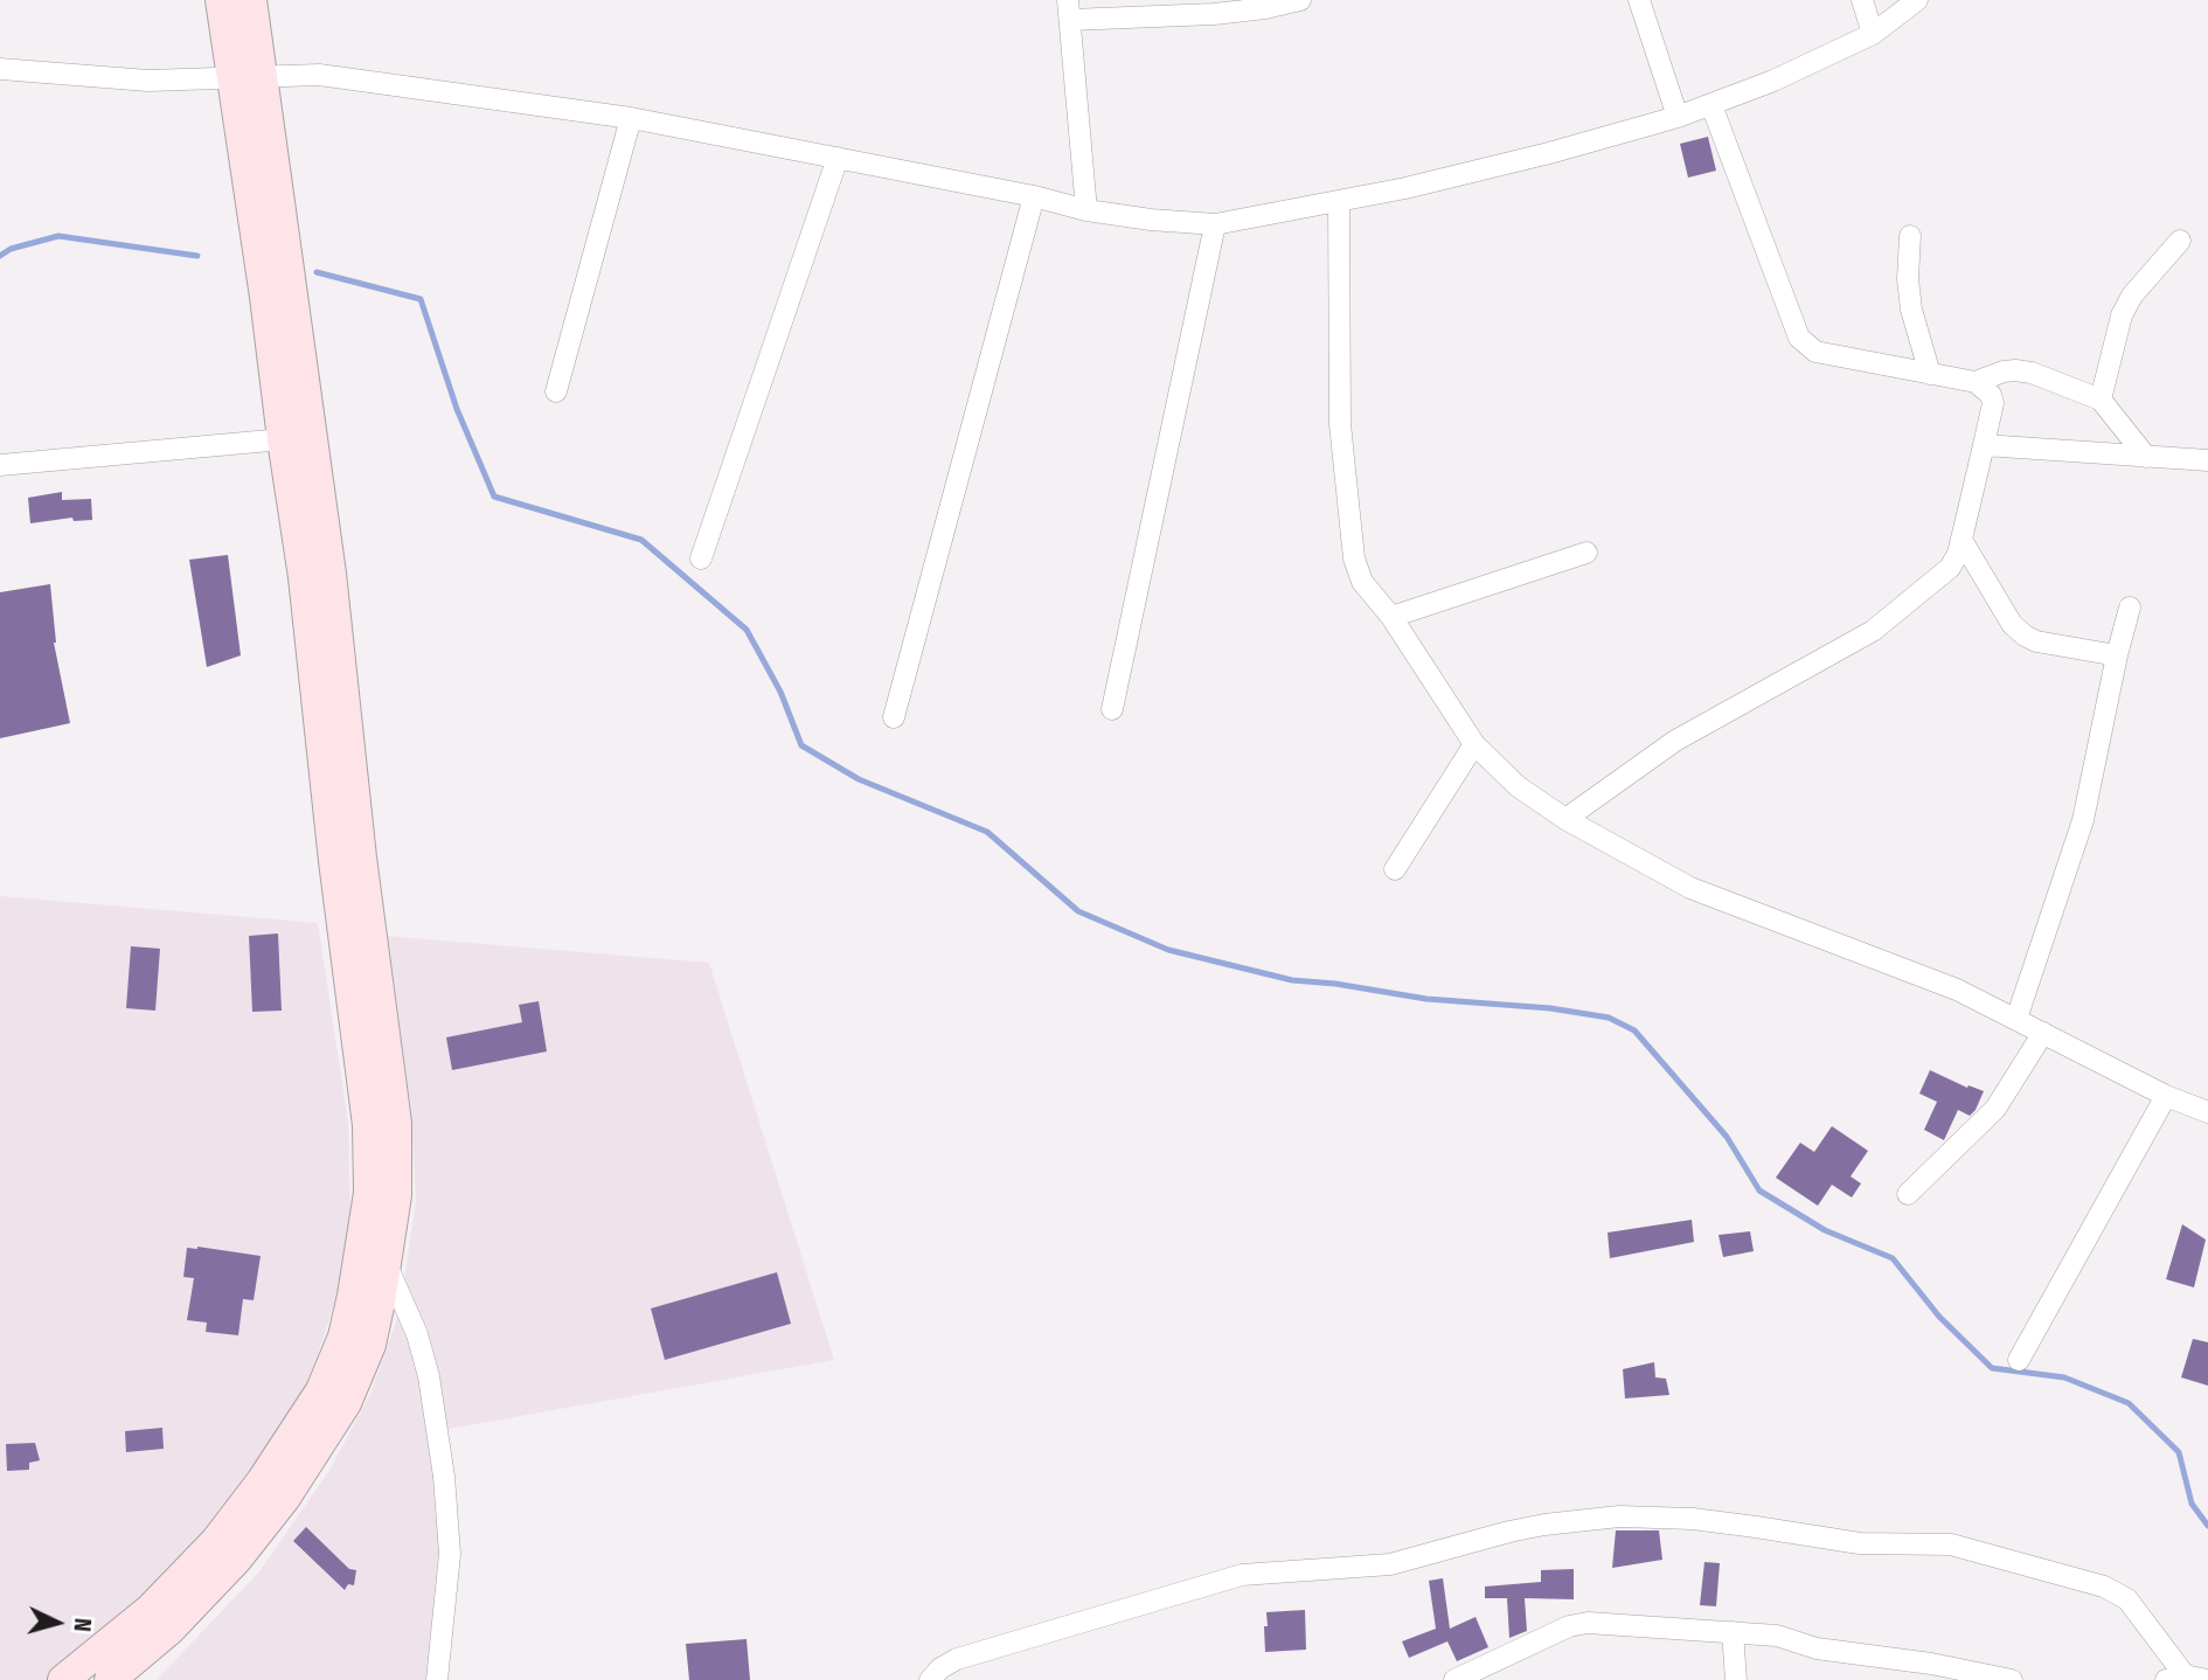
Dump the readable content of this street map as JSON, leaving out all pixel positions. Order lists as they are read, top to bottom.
{
  "north": "right"
}
